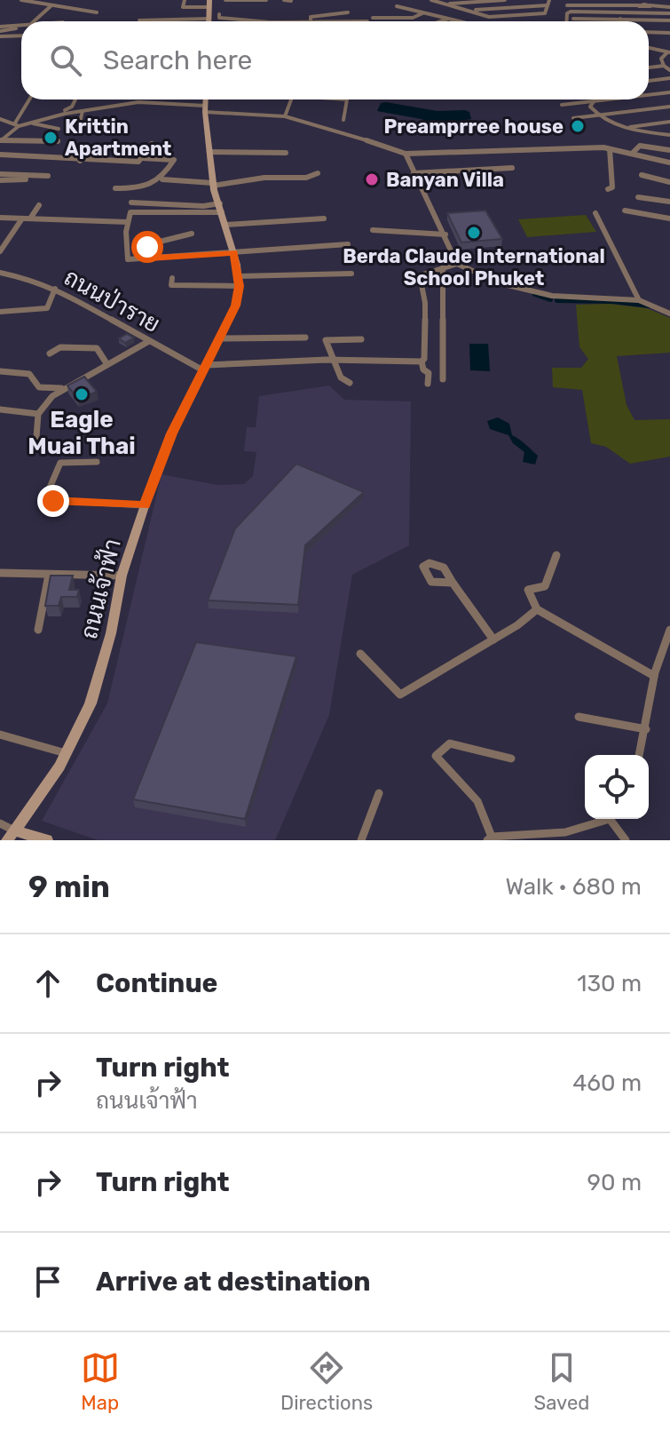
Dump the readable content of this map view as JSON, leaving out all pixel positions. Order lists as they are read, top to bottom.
{
  "streets": {
    "main road": ["ถนนเจ้าฟ้า"],
    "street": ["ถนนป่าราย"]
  },
  "crossings": [
    ["ถนนป่าราย", "ถนนเจ้าฟ้า"]
  ],
  "places": [
    "Preamprree house",
    "Krittin Apartment",
    "Banyan Villa",
    "Berda Claude International School Phuket",
    "Eagle Muai Thai"
  ],
  "page": {
    "search": "Search here",
    "heading": ["9 min", "Walk · 680 m"],
    "list": [
      ["Continue", "130 m"],
      ["Turn right", "ถนนเจ้าฟ้า", "460 m"],
      ["Turn right", "90 m"],
      "Arrive at destination"
    ],
    "nav": ["Map", "Directions", "Saved"]
  }
}
